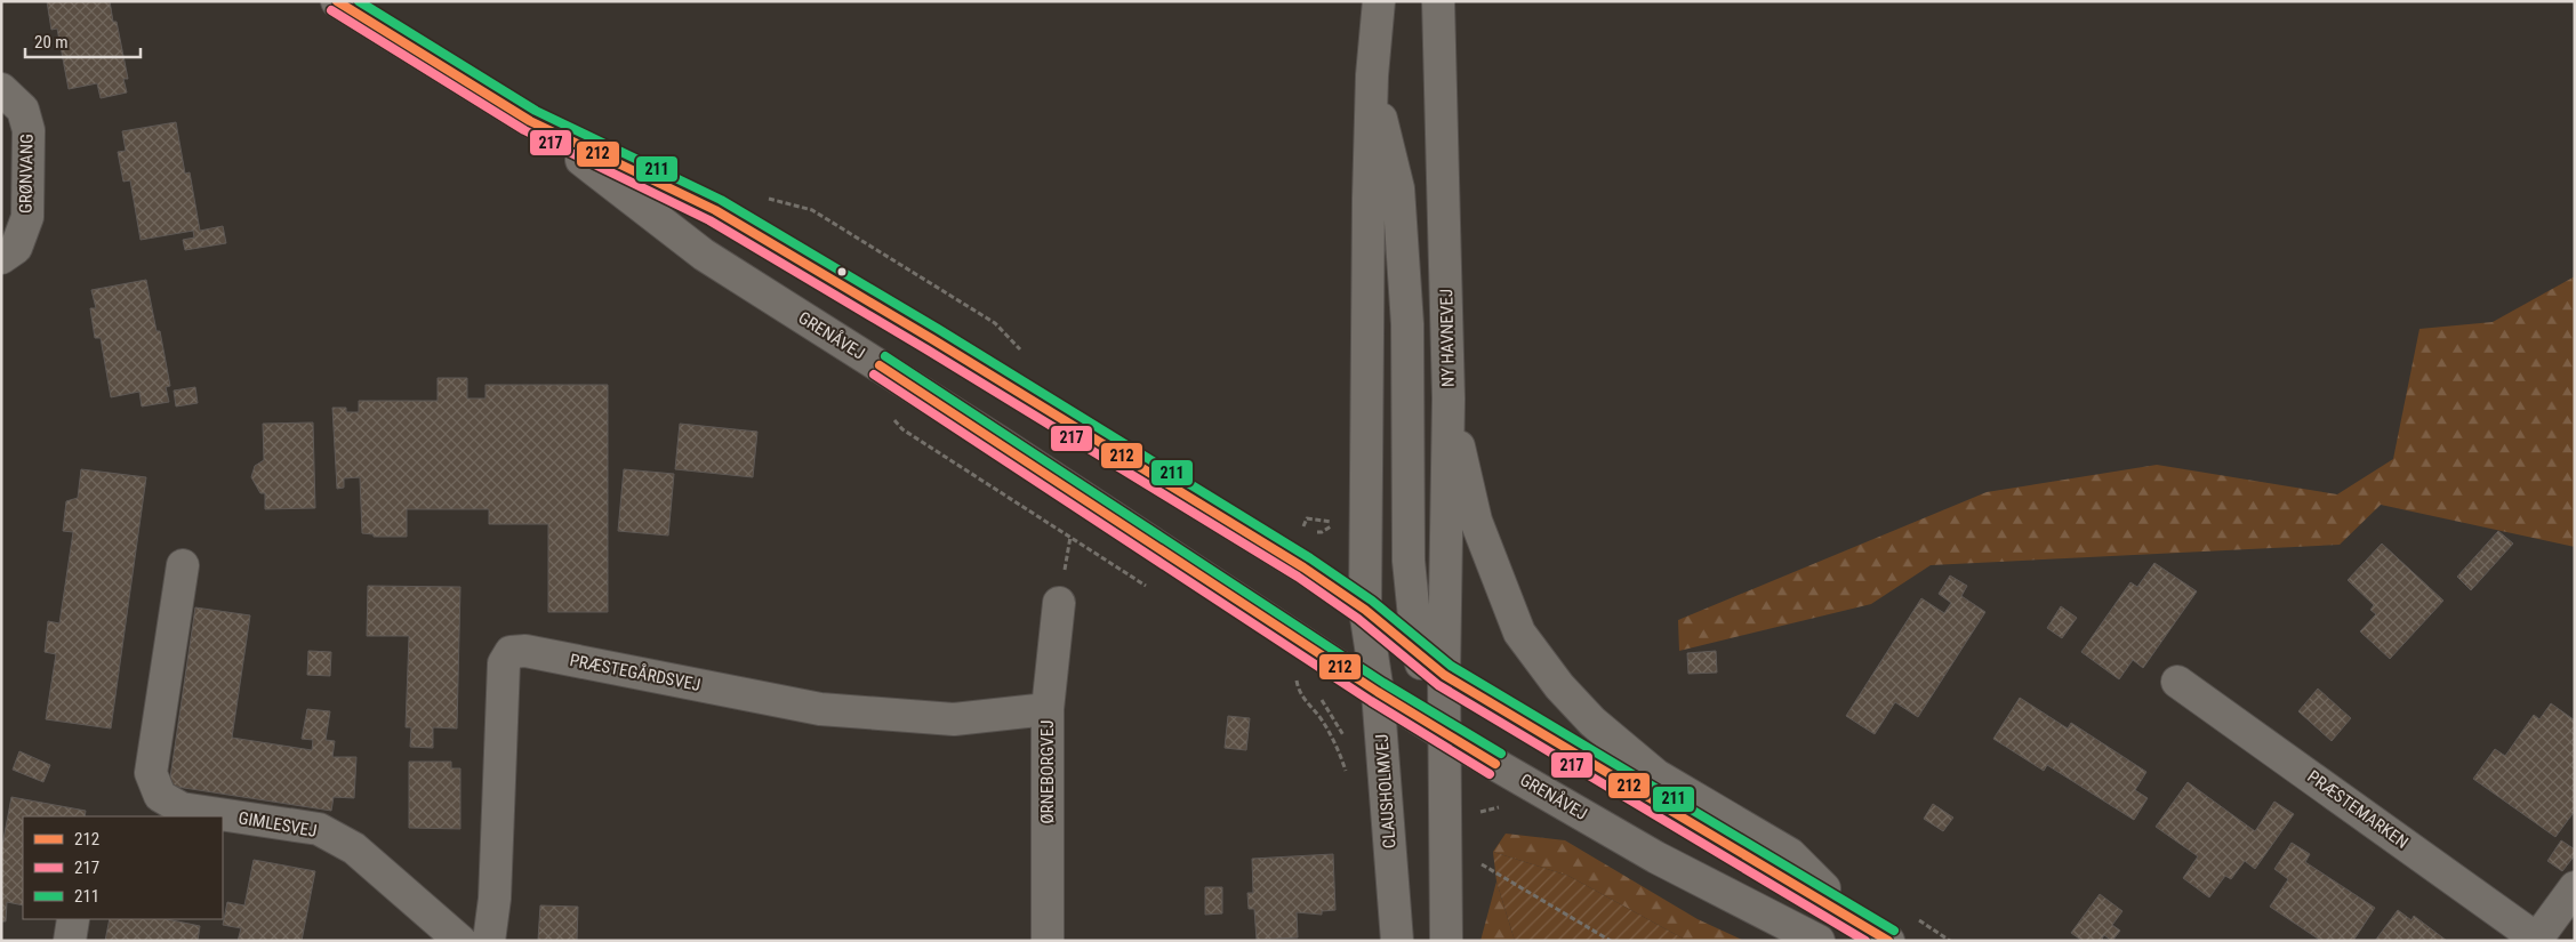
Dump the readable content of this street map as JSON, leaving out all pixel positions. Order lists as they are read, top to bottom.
{
  "streets": {
    "street": [
      "GRØNVANG",
      "GRENÅVEJ",
      "NY HAVNEVEJ",
      "PRÆSTEGÅRDSVEJ",
      "ØRNEBORGVEJ",
      "CLAUSHOLMVEJ",
      "PRÆSTEMARKEN",
      "GIMLESVEJ"
    ]
  },
  "crossings": [
    ["GRENÅVEJ", "NY HAVNEVEJ"],
    ["GRENÅVEJ", "CLAUSHOLMVEJ"],
    ["PRÆSTEGÅRDSVEJ", "ØRNEBORGVEJ"]
  ],
  "lines": ["transit line 212", "transit line 211", "transit line 217"],
  "legend": ["212", "217", "211"],
  "scale_bar": "20 m"
}
